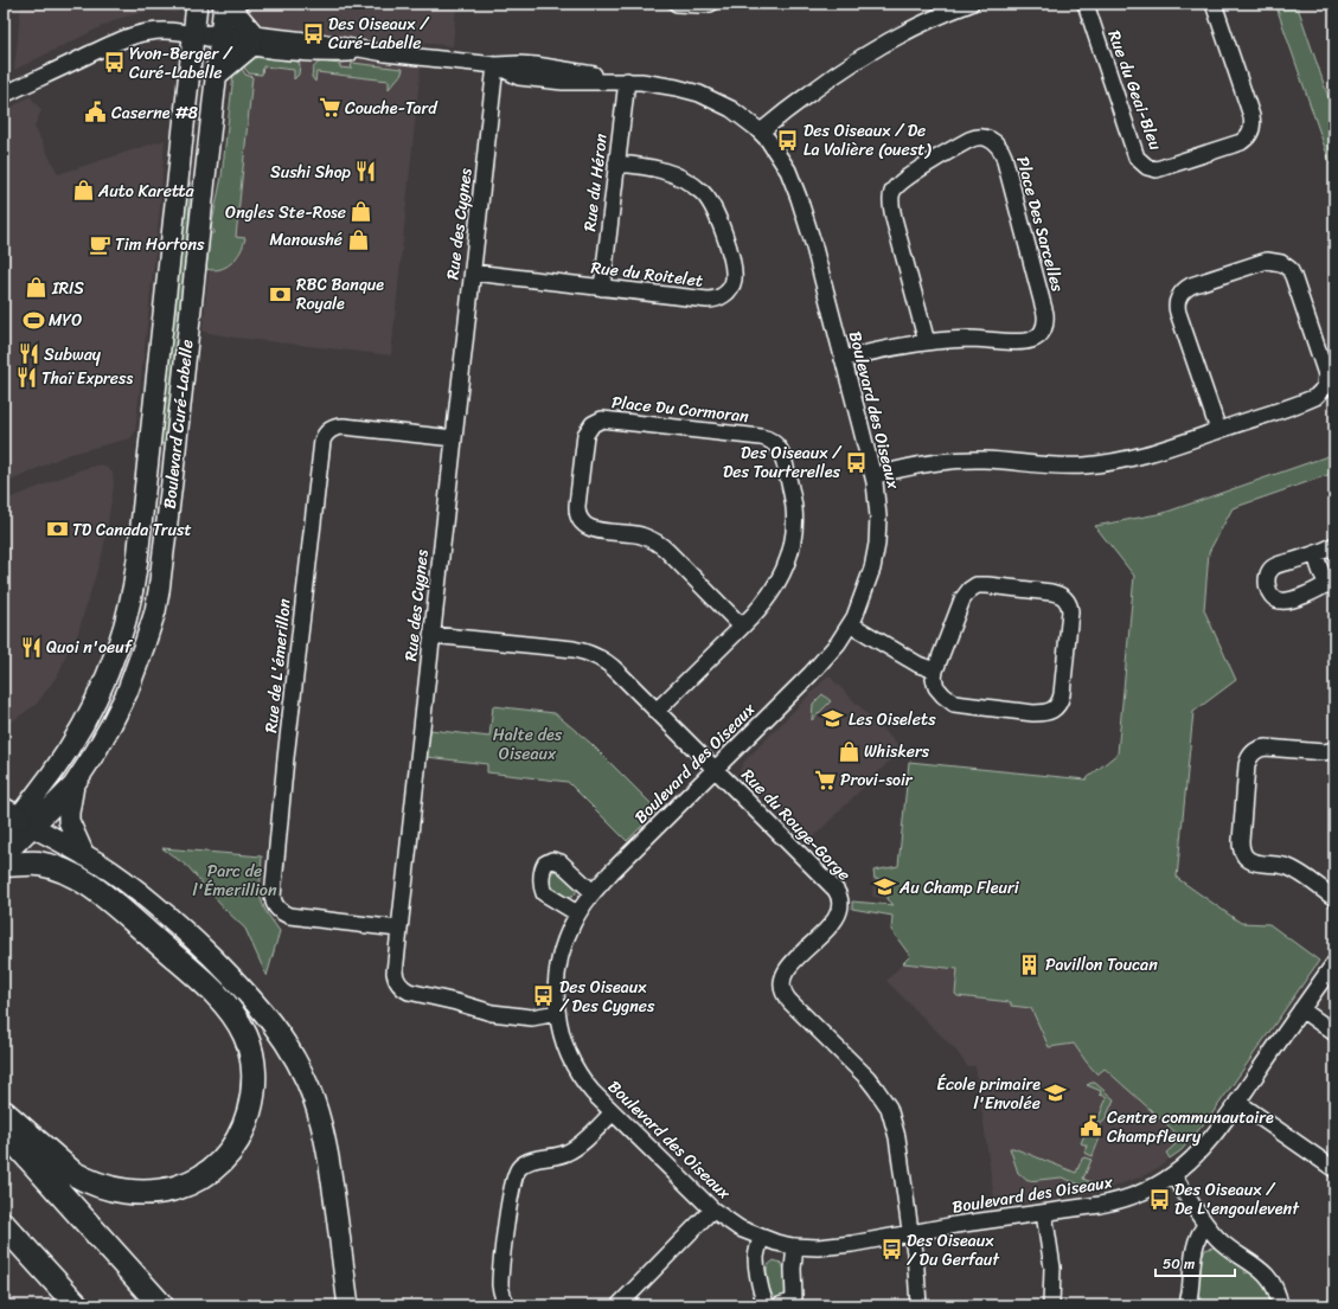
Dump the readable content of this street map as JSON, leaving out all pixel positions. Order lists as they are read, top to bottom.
{
  "streets": {
    "main road": ["Boulevard Curé-Labelle"],
    "street": [
      "Rue du Geai-Bleu",
      "Rue du Héron",
      "Rue des Cygnes",
      "Place Des Sarcelles",
      "Rue du Roitelet",
      "Place Du Cormoran",
      "Boulevard des Oiseaux",
      "Rue de L'émerillon",
      "Rue du Rouge-Gorge"
    ]
  },
  "crossings": [
    ["Rue du Héron", "Rue du Roitelet"],
    ["Rue du Héron", "Boulevard des Oiseaux"],
    ["Rue des Cygnes", "Rue du Roitelet"],
    ["Rue des Cygnes", "Boulevard des Oiseaux"],
    ["Rue des Cygnes", "Rue de L'émerillon"],
    ["Rue des Cygnes", "Rue du Rouge-Gorge"],
    ["Place Des Sarcelles", "Boulevard des Oiseaux"],
    ["Place Du Cormoran", "Rue du Rouge-Gorge"],
    ["Boulevard des Oiseaux", "Boulevard Curé-Labelle"],
    ["Boulevard des Oiseaux", "Rue du Rouge-Gorge"]
  ],
  "parks": ["Halte des Oiseaux", "Parc de l'Émerillion"],
  "places": {
    "bus stop": [
      "Des Oiseaux / Curé-Labelle",
      "Yvon-Berger / Curé-Labelle",
      "Des Oiseaux / De La Volière (ouest)",
      "Des Oiseaux / Des Tourterelles",
      "Des Oiseaux / Des Cygnes",
      "Des Oiseaux / De L'engoulevent",
      "Des Oiseaux / Du Gerfaut"
    ],
    "supermarket": ["Couche-Tard", "Provi-soir"],
    "public building": ["Caserne #8", "Centre communautaire Champfleury"],
    "restaurant": [
      "Sushi Shop",
      "Subway",
      "Thaï Express",
      "Quoi n'oeuf"
    ],
    "shop": [
      "Auto Karetta",
      "Ongles Ste-Rose",
      "Manoushé",
      "IRIS",
      "Whiskers"
    ],
    "cafe": ["Tim Hortons"],
    "bank": ["RBC Banque Royale", "TD Canada Trust"],
    "sports": ["MYO"],
    "school or university": ["Les Oiselets", "Au Champ Fleuri", "École primaire l'Envolée"],
    "building": ["Pavillon Toucan"]
  },
  "scale_bar": "50 m"
}
